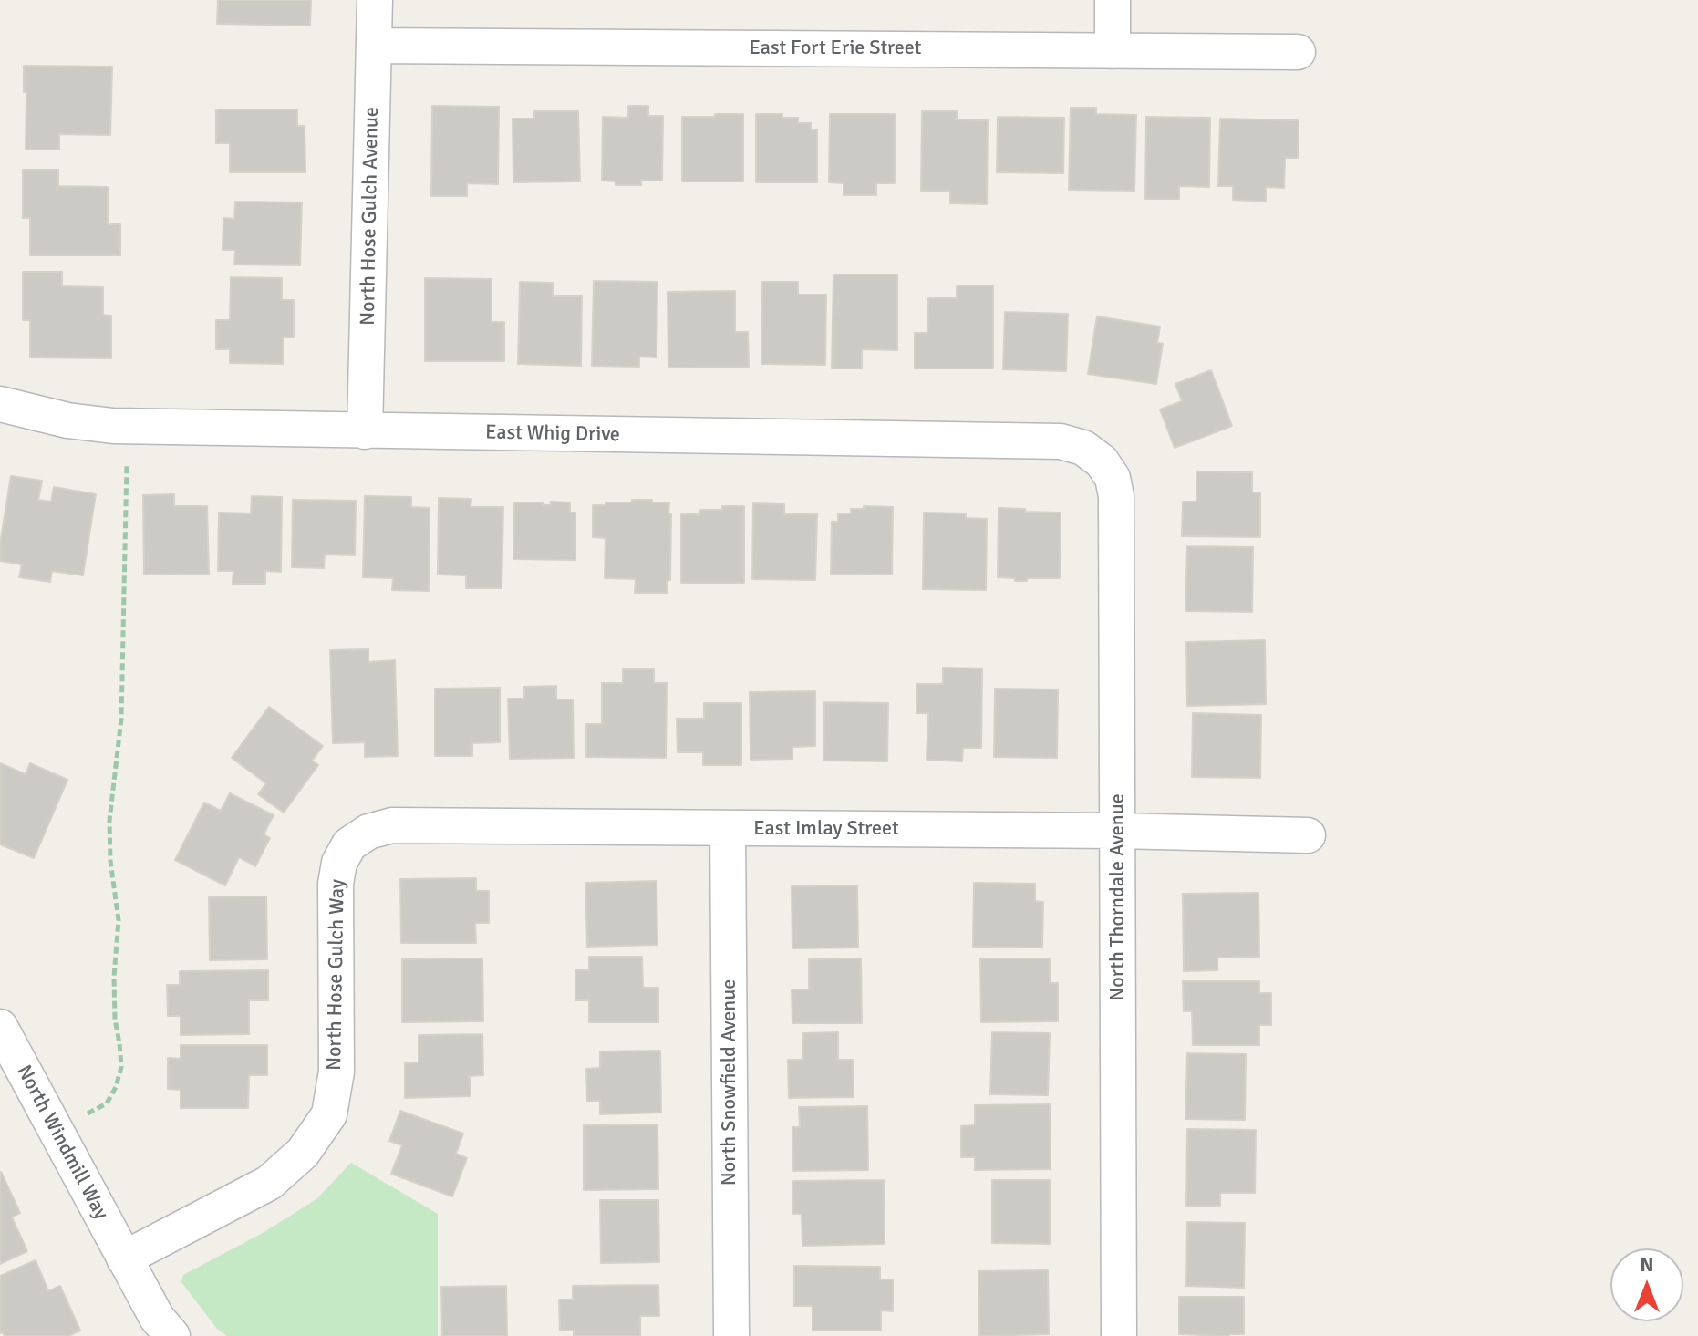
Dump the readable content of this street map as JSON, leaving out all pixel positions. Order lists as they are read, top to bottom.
{
  "streets": {
    "street": [
      "East Fort Erie Street",
      "North Hose Gulch Avenue",
      "East Whig Drive",
      "East Imlay Street",
      "North Thorndale Avenue",
      "North Hose Gulch Way",
      "North Snowfield Avenue",
      "North Windmill Way"
    ]
  },
  "crossings": [
    ["East Fort Erie Street", "North Hose Gulch Avenue"],
    ["North Hose Gulch Avenue", "East Whig Drive"],
    ["East Whig Drive", "North Thorndale Avenue"],
    ["East Imlay Street", "North Thorndale Avenue"],
    ["East Imlay Street", "North Hose Gulch Way"],
    ["East Imlay Street", "North Snowfield Avenue"],
    ["North Hose Gulch Way", "North Windmill Way"]
  ],
  "north": "top"
}
